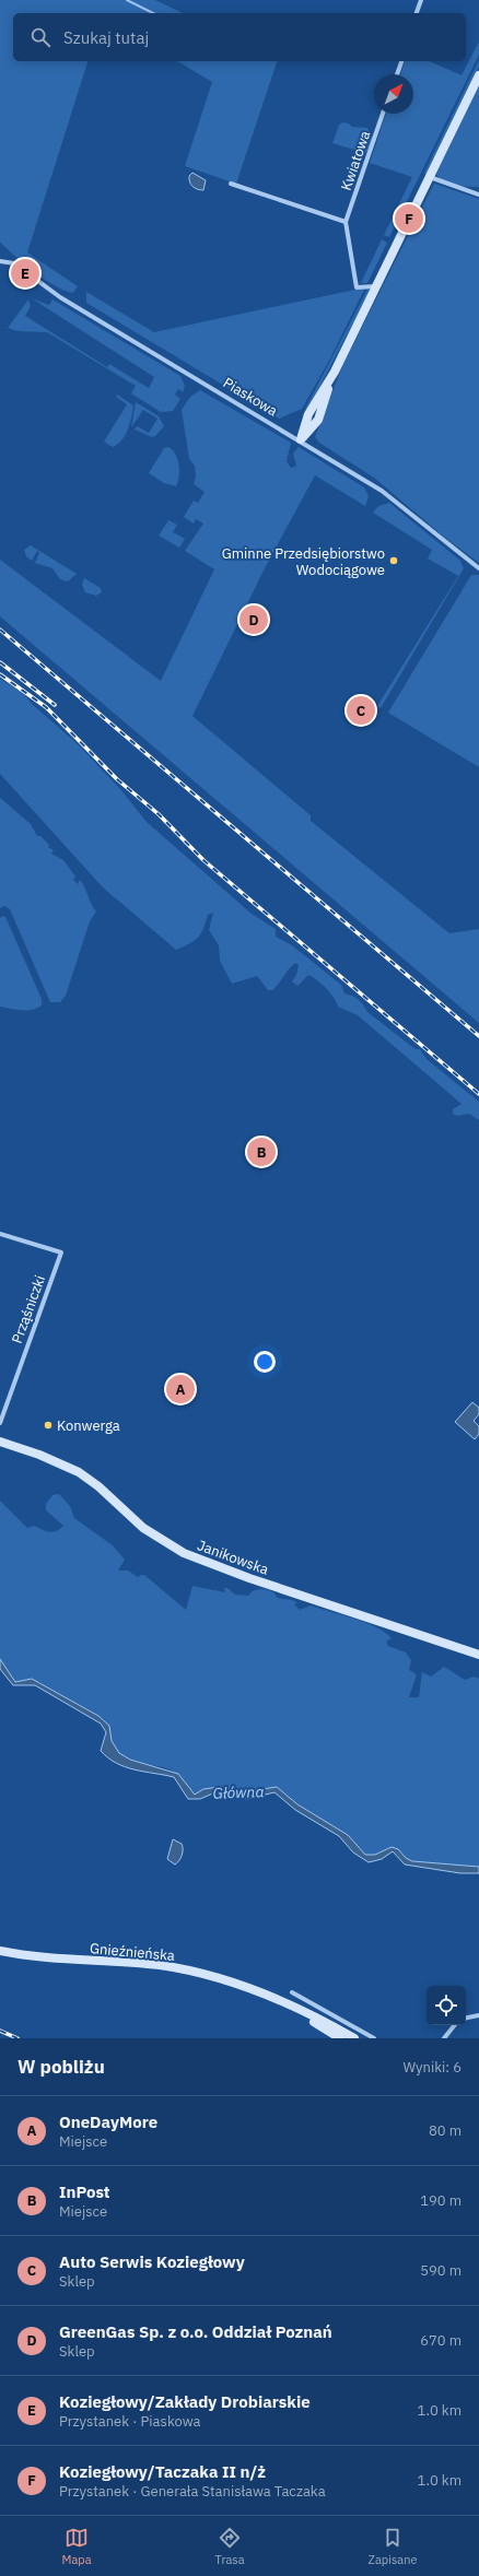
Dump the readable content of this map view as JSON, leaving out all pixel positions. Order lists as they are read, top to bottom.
{
  "streets": {
    "street": [
      "Kwiatowa",
      "Piaskowa",
      "Prząśniczki",
      "Janikowska",
      "Gnieźnieńska"
    ]
  },
  "water": ["Główna"],
  "places": ["Gminne Przedsiębiorstwo Wodociągowe", "Konwerga"],
  "north": "top right",
  "page": {
    "search": "Szukaj tutaj",
    "pins": [
      "F",
      "E",
      "D",
      "C",
      "B",
      "A"
    ],
    "heading": ["W pobliżu", "Wyniki: 6"],
    "list": [
      {
        "mark": "A",
        "name": "OneDayMore",
        "note": "Miejsce",
        "value": "80 m"
      },
      {
        "mark": "B",
        "name": "InPost",
        "note": "Miejsce",
        "value": "190 m"
      },
      {
        "mark": "C",
        "name": "Auto Serwis Koziegłowy",
        "note": "Sklep",
        "value": "590 m"
      },
      {
        "mark": "D",
        "name": "GreenGas Sp. z o.o. Oddział Poznań",
        "note": "Sklep",
        "value": "670 m"
      },
      {
        "mark": "E",
        "name": "Koziegłowy/Zakłady Drobiarskie",
        "note": "Przystanek · Piaskowa",
        "value": "1.0 km"
      },
      {
        "mark": "F",
        "name": "Koziegłowy/Taczaka II n/ż",
        "note": "Przystanek · Generała Stanisława Taczaka",
        "value": "1.0 km"
      }
    ],
    "nav": ["Mapa", "Trasa", "Zapisane"]
  }
}
